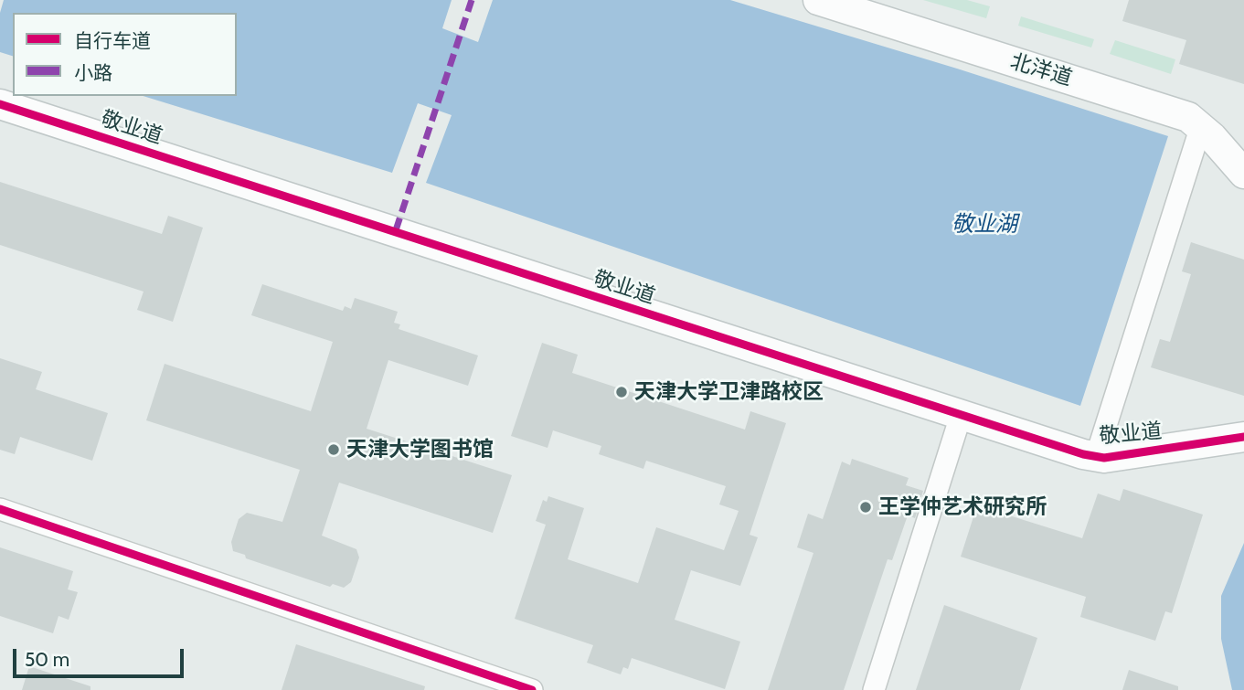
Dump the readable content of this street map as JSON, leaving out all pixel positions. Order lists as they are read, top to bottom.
{
  "streets": {
    "street": ["北洋道", "敬业道"]
  },
  "water": ["敬业湖"],
  "places": ["天津大学卫津路校区", "天津大学图书馆", "王学仲艺术研究所"],
  "legend": ["自行车道", "小路"],
  "scale_bar": "50 m"
}
